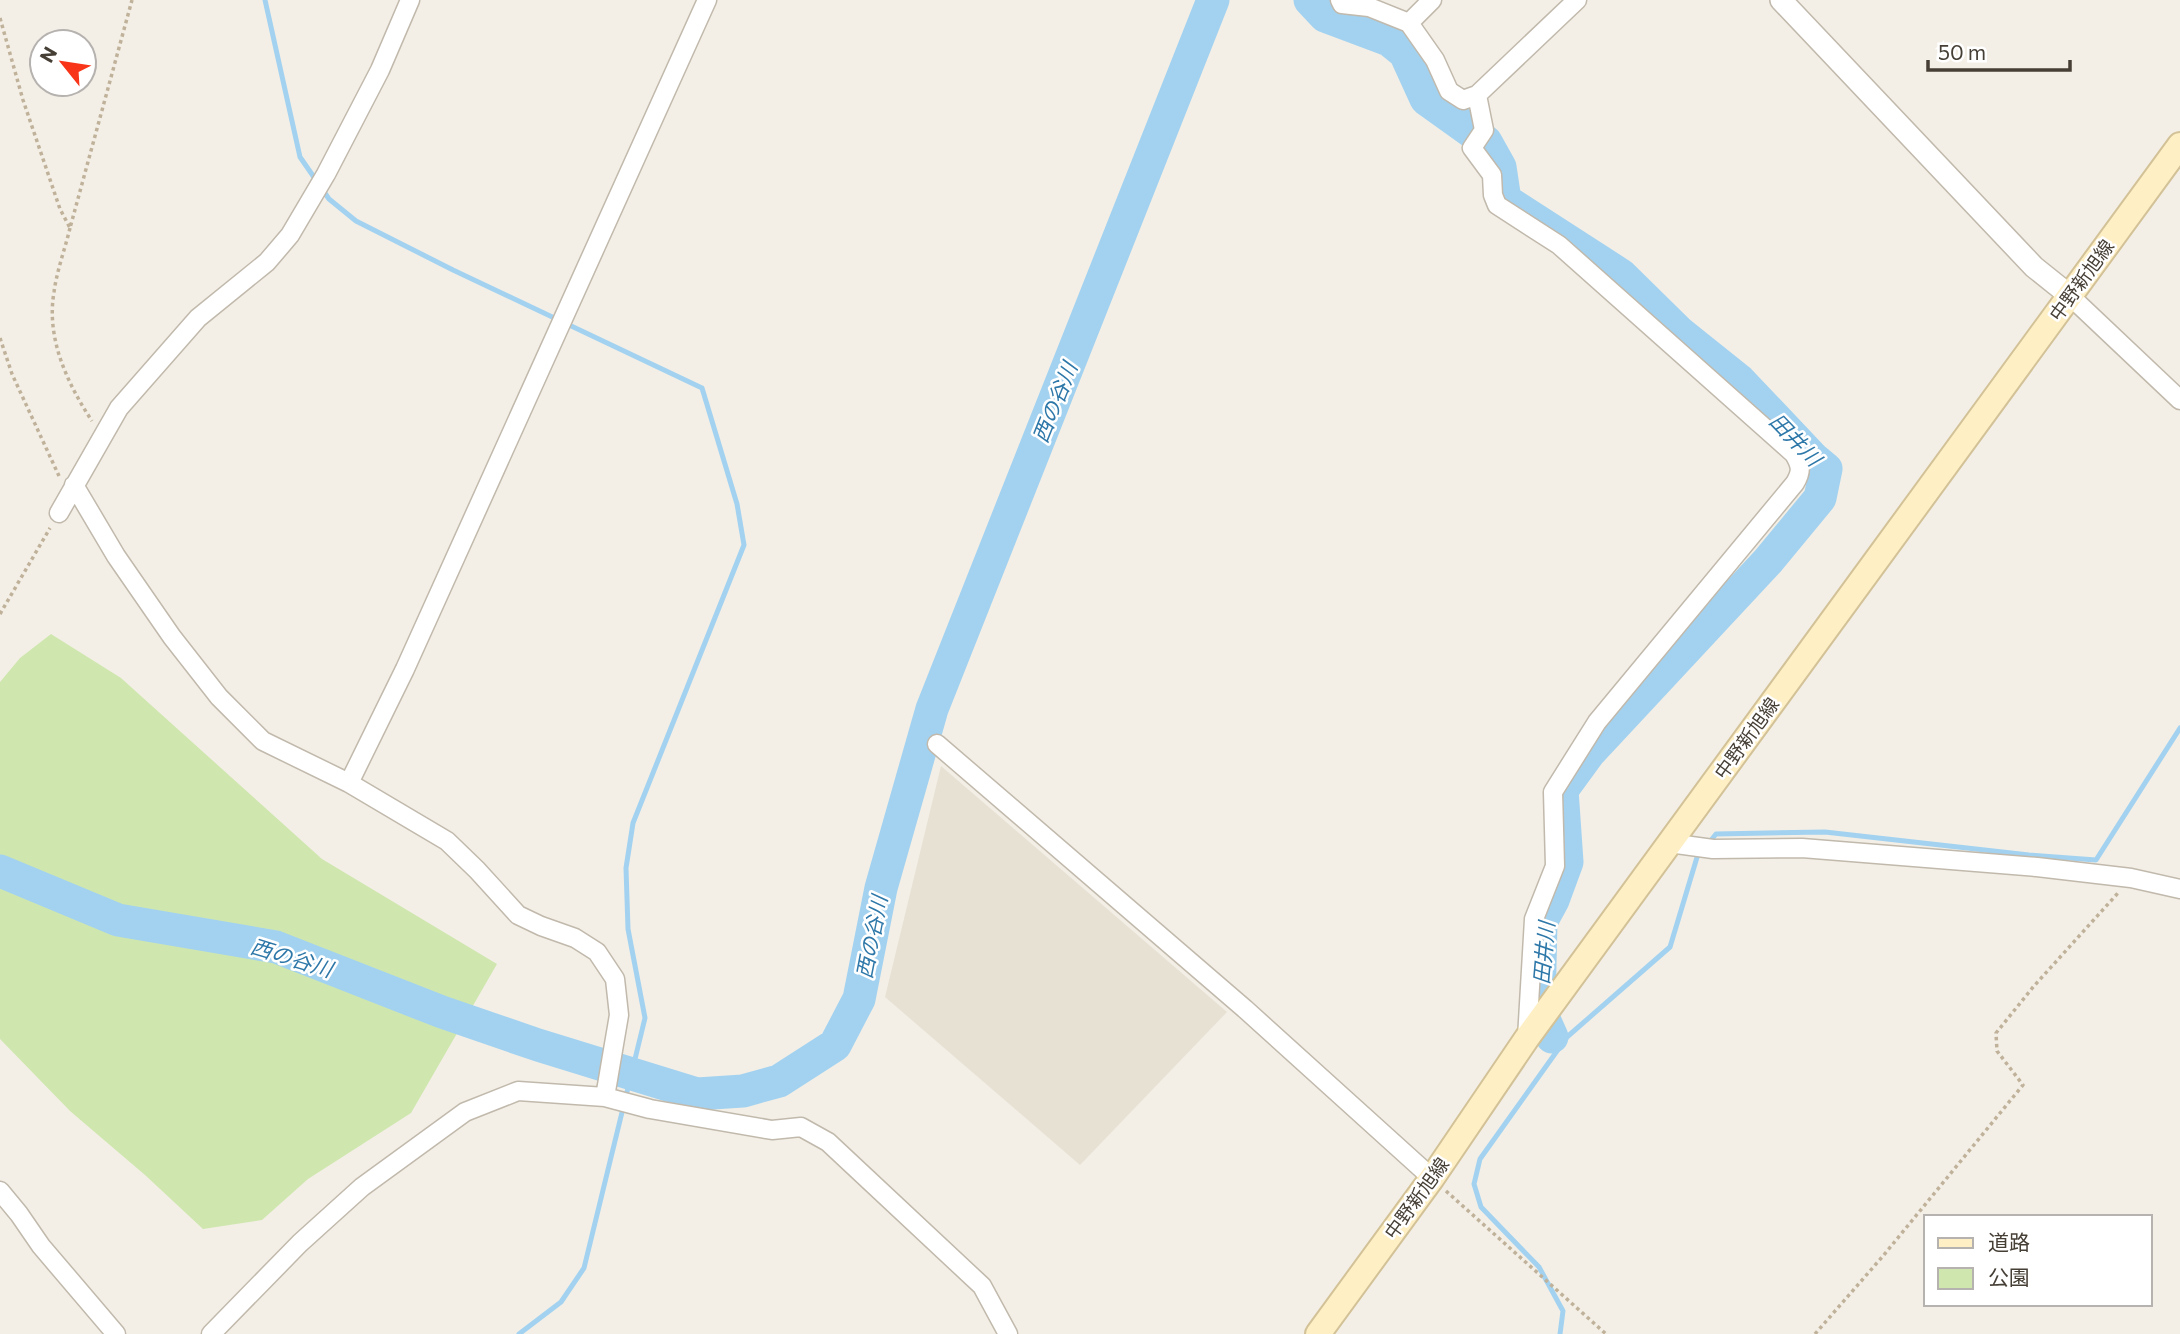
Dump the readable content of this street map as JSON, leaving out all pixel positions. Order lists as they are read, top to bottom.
{
  "streets": {
    "main road": ["中野新旭線"]
  },
  "water": ["西の谷川", "田井川"],
  "legend": ["道路", "公園"],
  "scale_bar": "50 m",
  "north": "top left"
}
